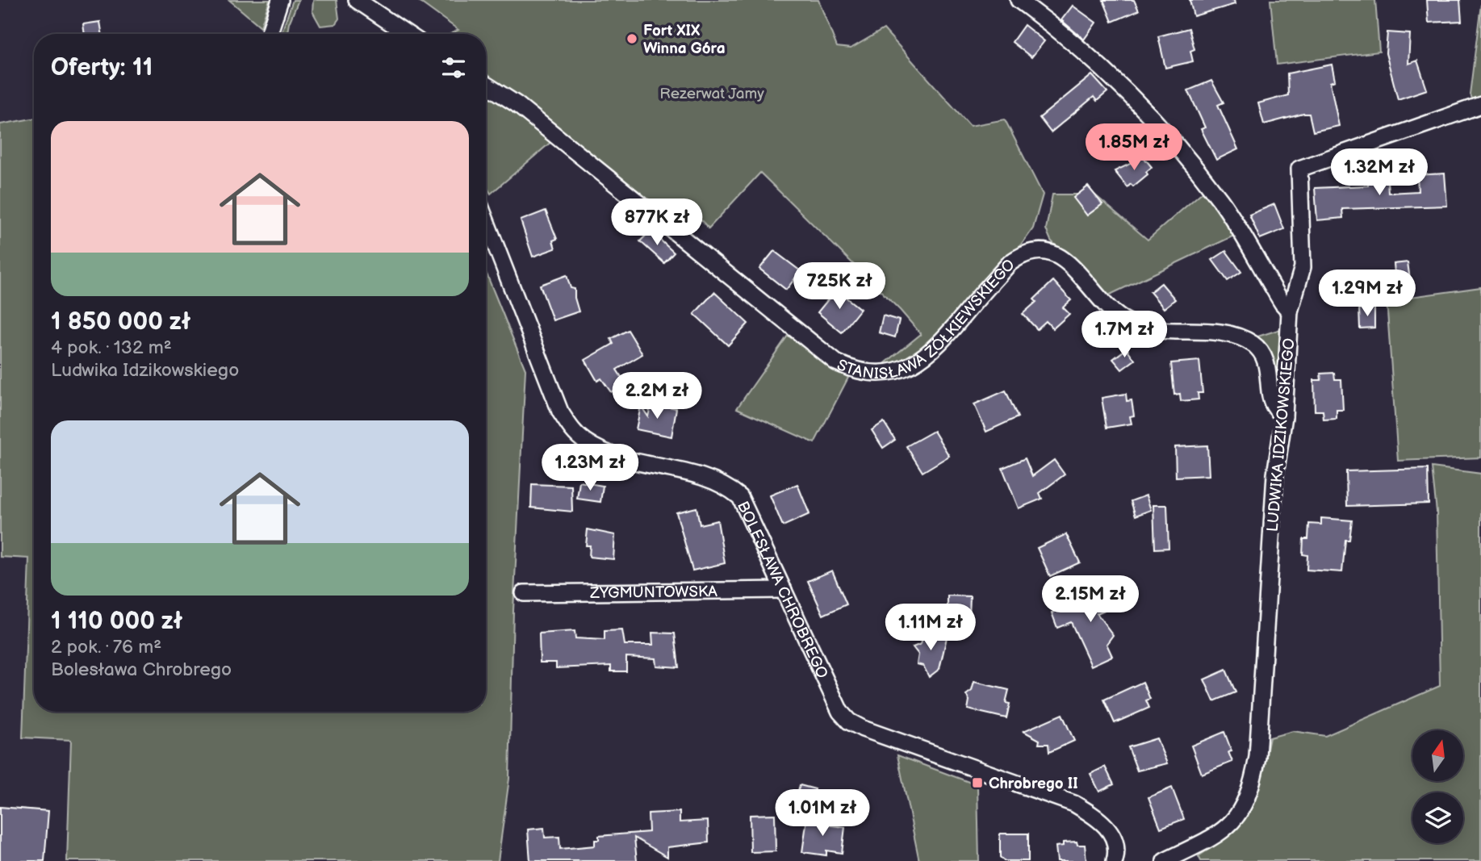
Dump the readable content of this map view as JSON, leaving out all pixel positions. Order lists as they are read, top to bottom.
{
  "streets": {
    "street": [
      "STANISŁAWA ŻÓŁKIEWSKIEGO",
      "LUDWIKA IDZIKOWSKIEGO",
      "BOLESŁAWA CHROBREGO",
      "ZYGMUNTOWSKA"
    ]
  },
  "crossings": [
    ["STANISŁAWA ŻÓŁKIEWSKIEGO", "LUDWIKA IDZIKOWSKIEGO"],
    ["BOLESŁAWA CHROBREGO", "ZYGMUNTOWSKA"]
  ],
  "parks": ["Rezerwat Jamy"],
  "places": {
    "other": ["Fort XIX Winna Góra"],
    "transit": ["Chrobrego II"]
  },
  "north": "top",
  "page": {
    "heading": "Oferty: 11",
    "list": [
      {
        "name": "1 850 000 zł",
        "note": "4 pok. · 132 m² · Ludwika Idzikowskiego"
      },
      {
        "name": "1 110 000 zł",
        "note": "2 pok. · 76 m² · Bolesława Chrobrego"
      }
    ],
    "price": [
      "1.85M zł",
      "1.32M zł",
      "877K zł",
      "725K zł",
      "1.29M zł",
      "1.7M zł",
      "2.2M zł",
      "1.23M zł",
      "2.15M zł",
      "1.11M zł",
      "1.01M zł"
    ]
  }
}
